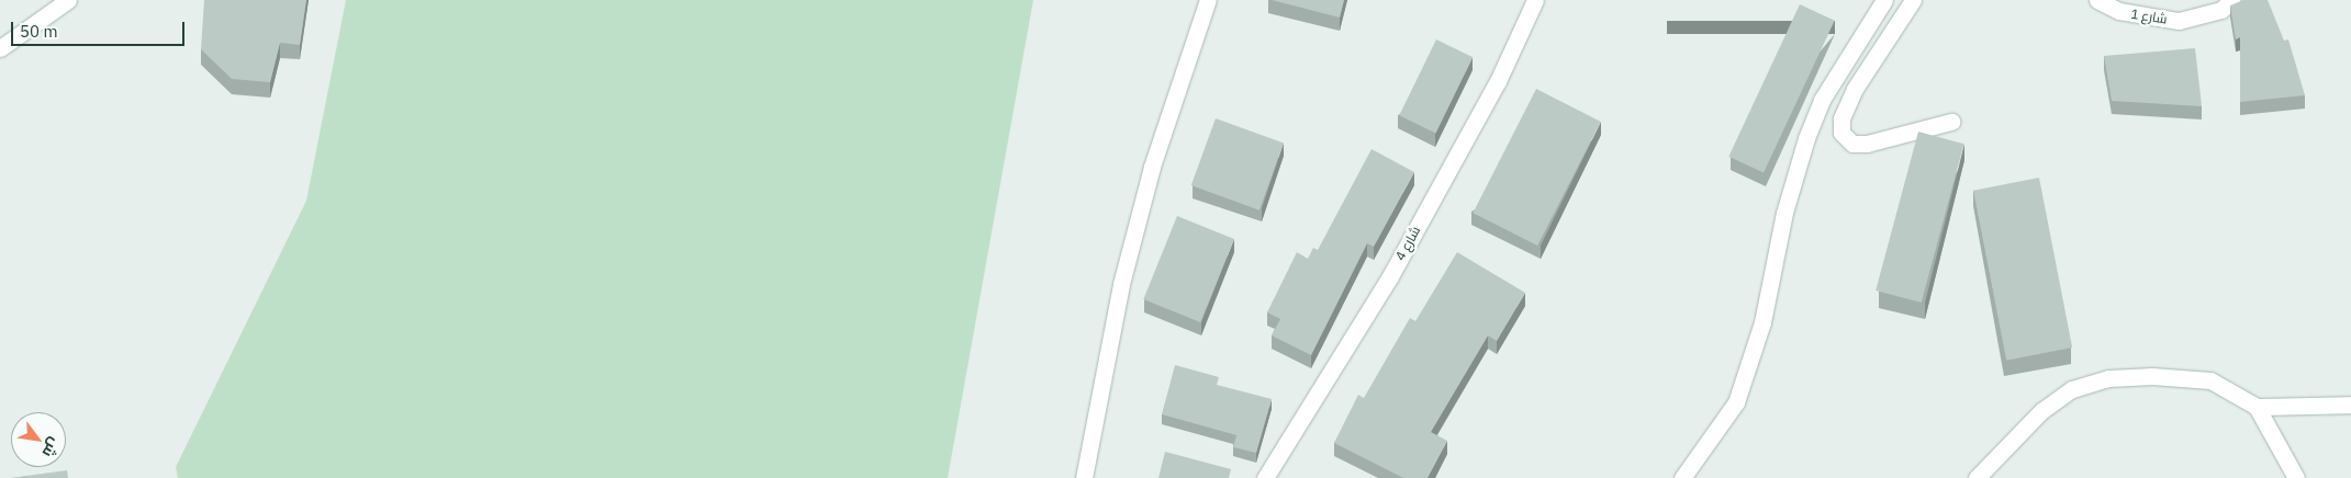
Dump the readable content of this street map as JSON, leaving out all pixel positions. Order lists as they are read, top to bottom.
{
  "streets": {
    "street": ["شارع 1", "شارع 4"]
  },
  "scale_bar": "50 m",
  "north": "bottom right"
}
